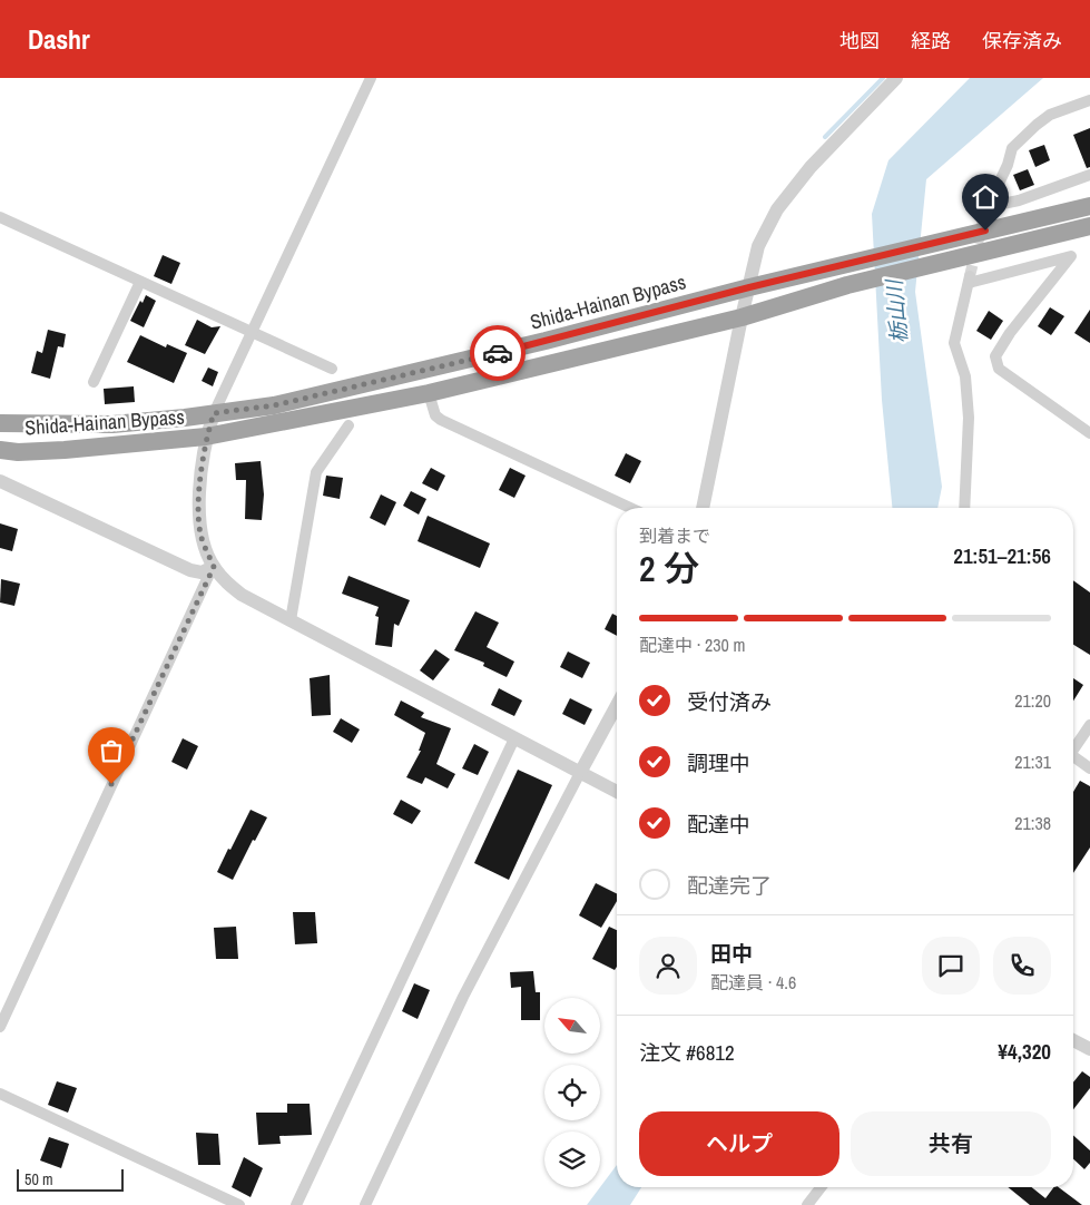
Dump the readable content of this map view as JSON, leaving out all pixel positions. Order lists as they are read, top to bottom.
{
  "streets": {
    "highway": ["Shida-Hainan Bypass"]
  },
  "water": ["栃山川"],
  "scale_bar": "50 m",
  "north": "top left",
  "page": {
    "header": "Dashr",
    "nav": ["地図", "経路", "保存済み"],
    "heading": ["2 分", "到着まで", "21:51–21:56"],
    "panel": [
      "田中",
      "配達員 · 4.6",
      "注文 #6812",
      "¥4,320"
    ],
    "bar": "配達中 · 230 m",
    "list": [
      ["受付済み", "21:20"],
      ["調理中", "21:31"],
      ["配達中", "21:38"],
      "配達完了"
    ],
    "buttons": ["ヘルプ", "共有"],
    "scale": "50 m"
  }
}
